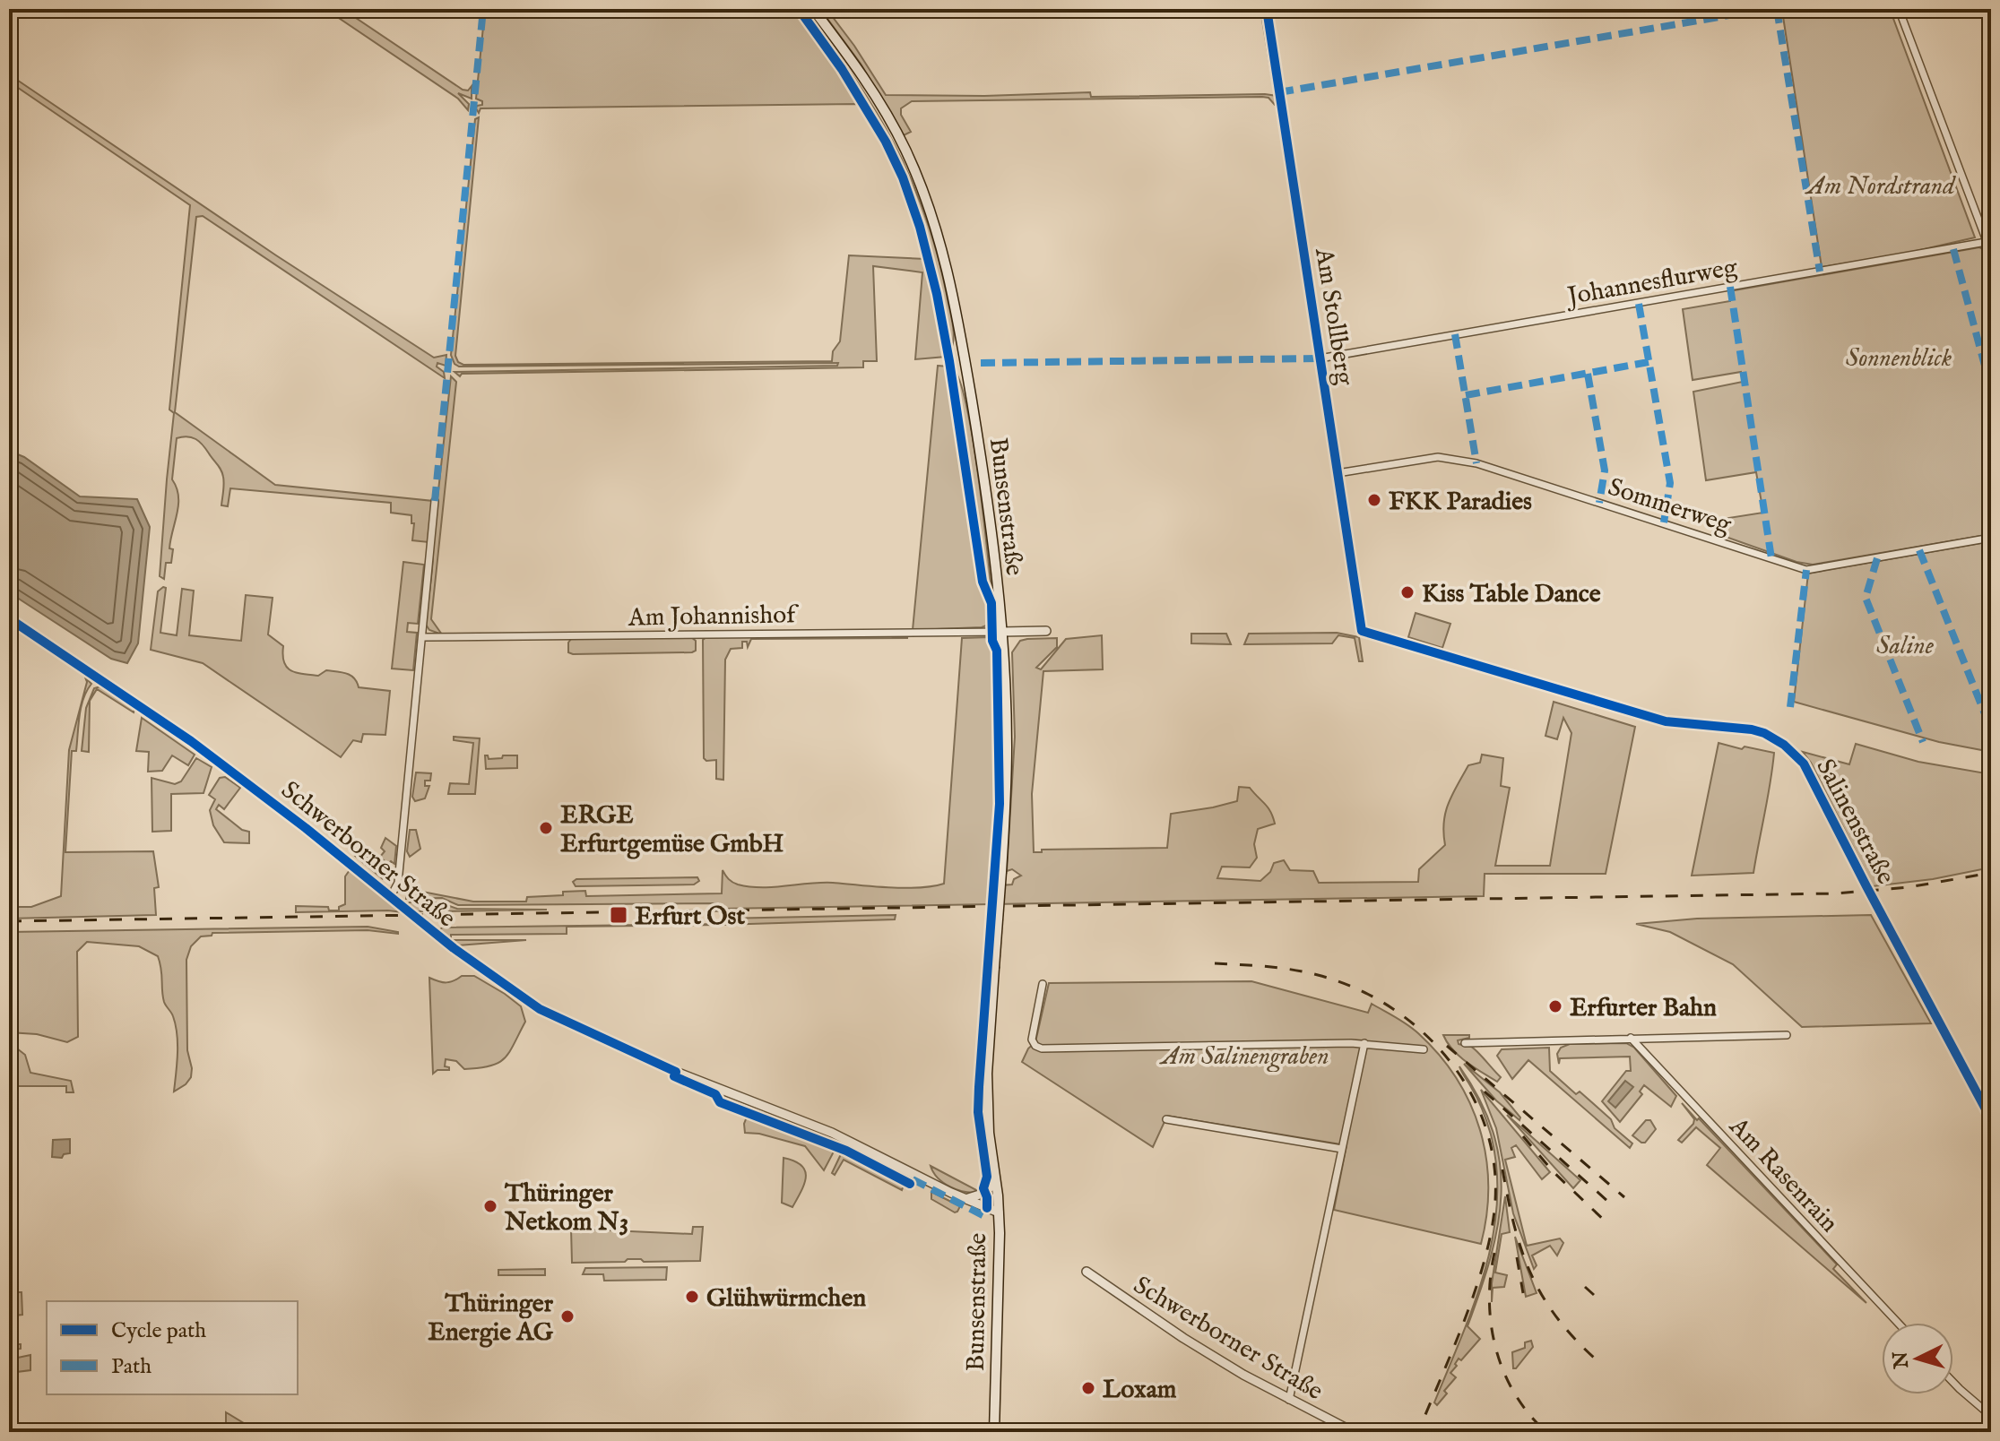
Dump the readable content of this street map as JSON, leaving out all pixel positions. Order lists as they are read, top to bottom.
{
  "streets": {
    "main road": ["Bunsenstraße"],
    "street": [
      "Johannesflurweg",
      "Am Stollberg",
      "Sommerweg",
      "Am Johannishof",
      "Salinenstraße",
      "Schwerborner Straße",
      "Am Rasenrain"
    ]
  },
  "crossings": [
    ["Johannesflurweg", "Am Stollberg"],
    ["Am Stollberg", "Sommerweg"],
    ["Am Stollberg", "Salinenstraße"],
    ["Bunsenstraße", "Am Johannishof"],
    ["Bunsenstraße", "Schwerborner Straße"]
  ],
  "parks": [
    "Am Nordstrand",
    "Sonnenblick",
    "Saline",
    "Am Salinengraben"
  ],
  "places": {
    "other": [
      "FKK Paradies",
      "Kiss Table Dance",
      "ERGE Erfurtgemüse GmbH",
      "Erfurter Bahn",
      "Thüringer Netkom N3",
      "Glühwürmchen",
      "Thüringer Energie AG",
      "Loxam"
    ],
    "transit": ["Erfurt Ost"]
  },
  "legend": ["Cycle path", "Path"],
  "north": "left"
}
